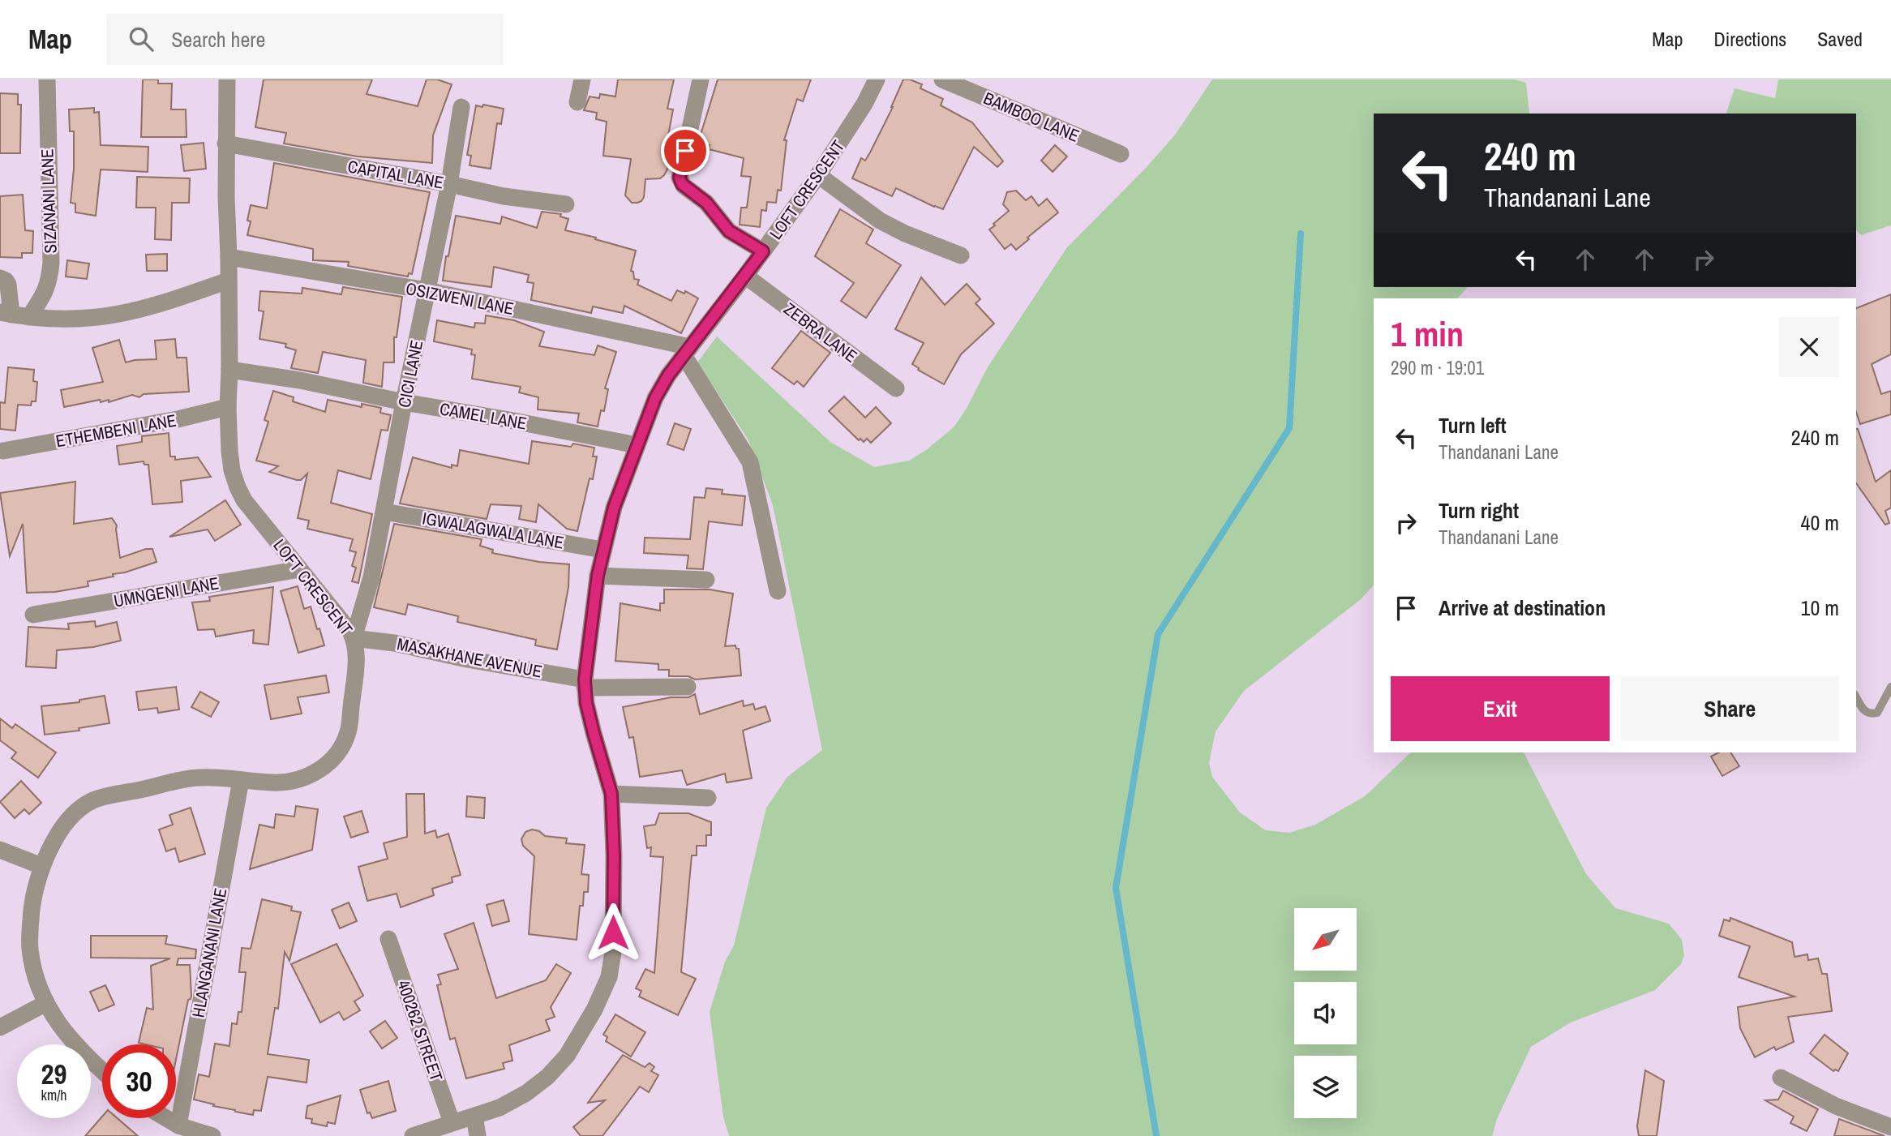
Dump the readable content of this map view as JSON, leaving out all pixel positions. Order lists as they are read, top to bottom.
{
  "streets": {
    "street": [
      "BAMBOO LANE",
      "CAPITAL LANE",
      "LOFT CRESCENT",
      "SIZANANI LANE",
      "OSIZWENI LANE",
      "ZEBRA LANE",
      "CICI LANE",
      "CAMEL LANE",
      "ETHEMBENI LANE",
      "IGWALAGWALA LANE",
      "UMNGENI LANE",
      "MASAKHANE AVENUE",
      "HLANGANANI LANE",
      "400262 STREET"
    ]
  },
  "crossings": [
    ["CAPITAL LANE", "LOFT CRESCENT"],
    ["CAPITAL LANE", "CICI LANE"],
    ["LOFT CRESCENT", "OSIZWENI LANE"],
    ["LOFT CRESCENT", "ZEBRA LANE"],
    ["LOFT CRESCENT", "CICI LANE"],
    ["LOFT CRESCENT", "CAMEL LANE"],
    ["LOFT CRESCENT", "ETHEMBENI LANE"],
    ["LOFT CRESCENT", "IGWALAGWALA LANE"],
    ["LOFT CRESCENT", "UMNGENI LANE"],
    ["LOFT CRESCENT", "MASAKHANE AVENUE"],
    ["LOFT CRESCENT", "HLANGANANI LANE"],
    ["LOFT CRESCENT", "400262 STREET"],
    ["OSIZWENI LANE", "CICI LANE"],
    ["CICI LANE", "CAMEL LANE"],
    ["CICI LANE", "IGWALAGWALA LANE"],
    ["CICI LANE", "MASAKHANE AVENUE"]
  ],
  "north": "bottom left",
  "page": {
    "header": "Map",
    "search": "Search here",
    "nav": ["Map", "Directions", "Saved"],
    "turn": ["240 m", "Thandanani Lane"],
    "heading": ["1 min", "290 m · 19:01"],
    "list": [
      {
        "name": "Turn left",
        "note": "Thandanani Lane",
        "value": "240 m"
      },
      {
        "name": "Turn right",
        "note": "Thandanani Lane",
        "value": "40 m"
      },
      {
        "name": "Arrive at destination",
        "value": "10 m"
      }
    ],
    "buttons": ["Exit", "Share"],
    "speed": "29 km/h",
    "limit": "30"
  }
}
